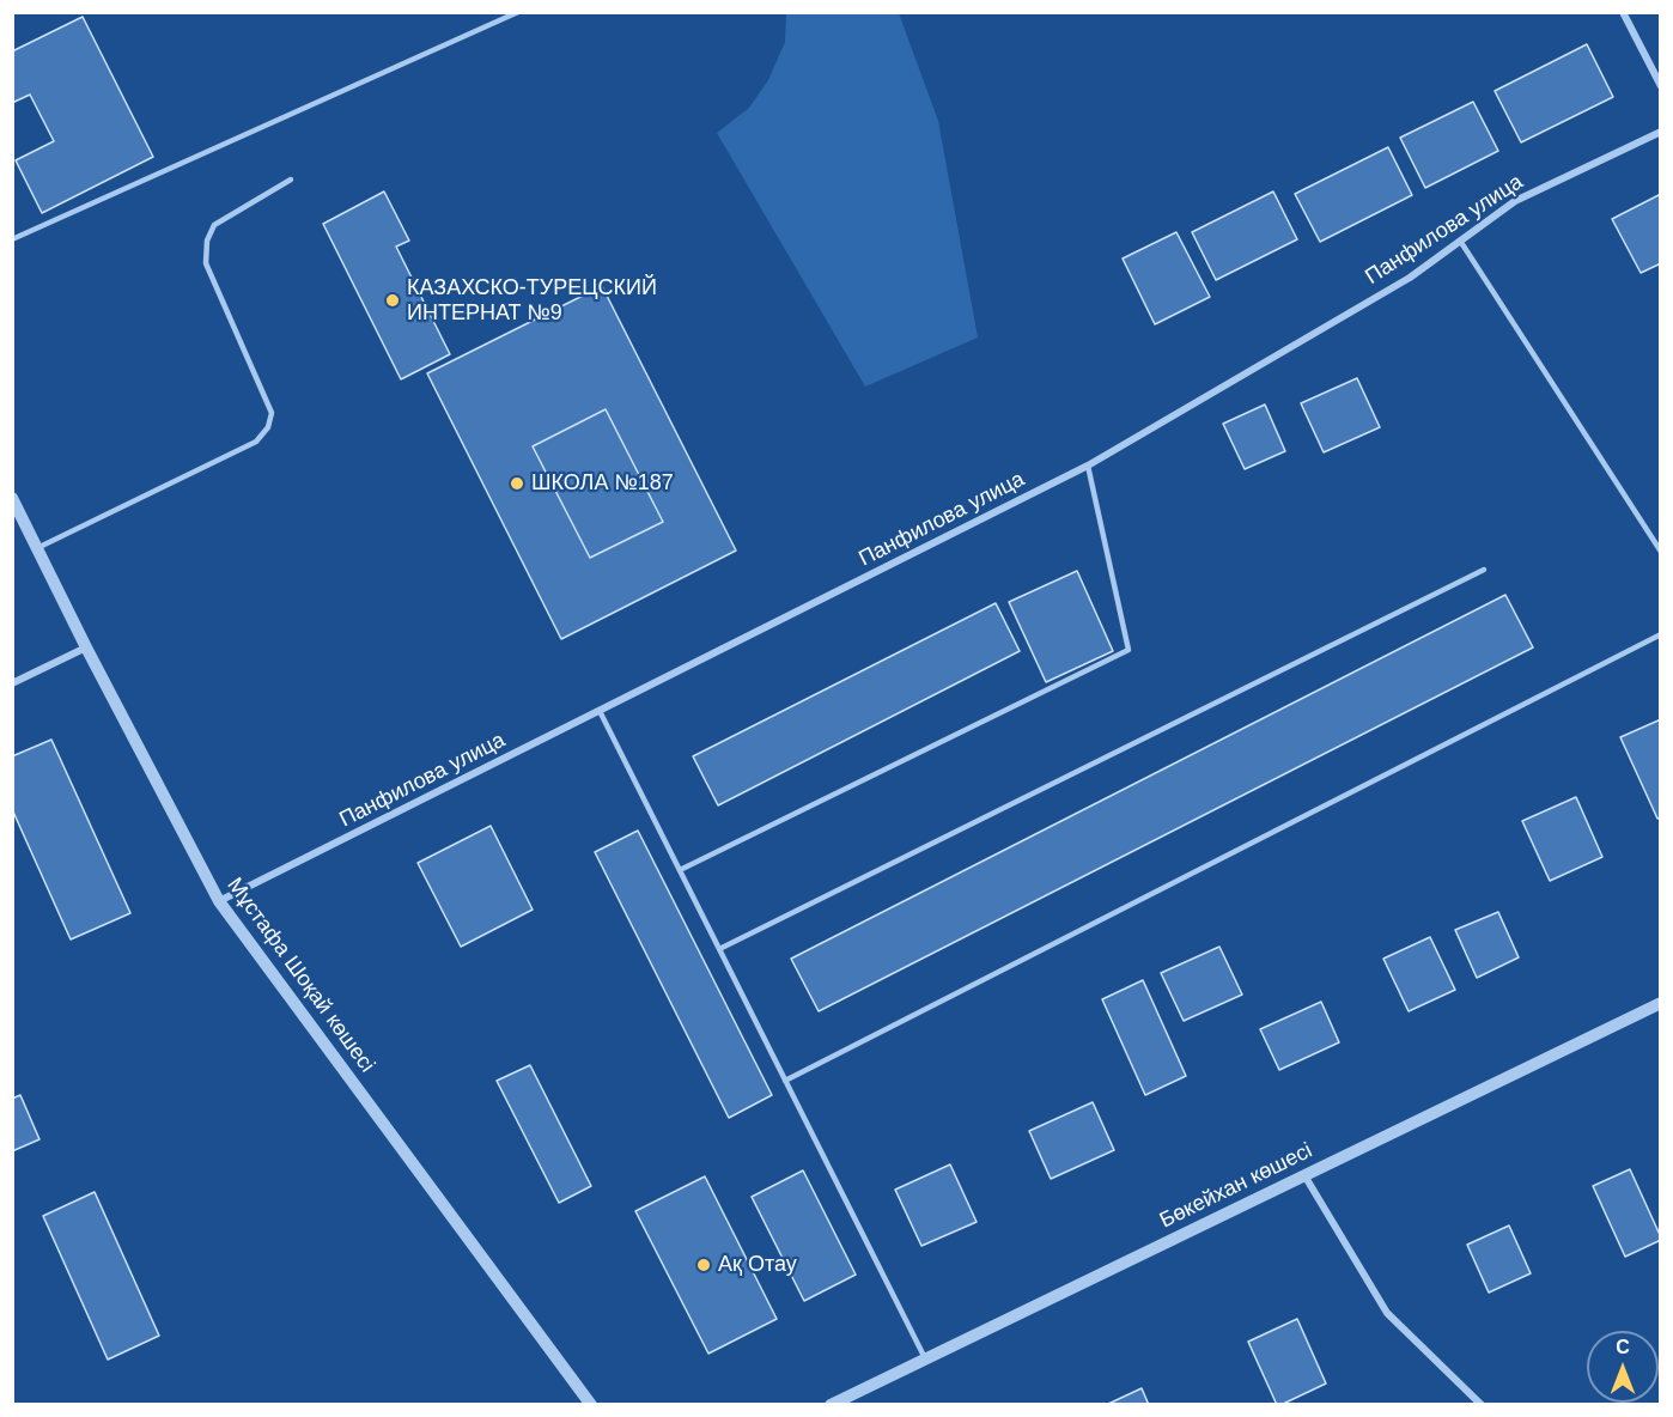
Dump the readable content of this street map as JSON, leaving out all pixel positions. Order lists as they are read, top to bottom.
{
  "streets": {
    "street": ["Панфилова улица", "Мұстафа Шоқай көшесі", "Бөкейхан көшесі"]
  },
  "crossings": [
    ["Панфилова улица", "Мұстафа Шоқай көшесі"]
  ],
  "places": ["КАЗАХСКО-ТУРЕЦСКИЙ ИНТЕРНАТ №9", "ШКОЛА №187", "Ақ Отау"],
  "north": "top"
}
